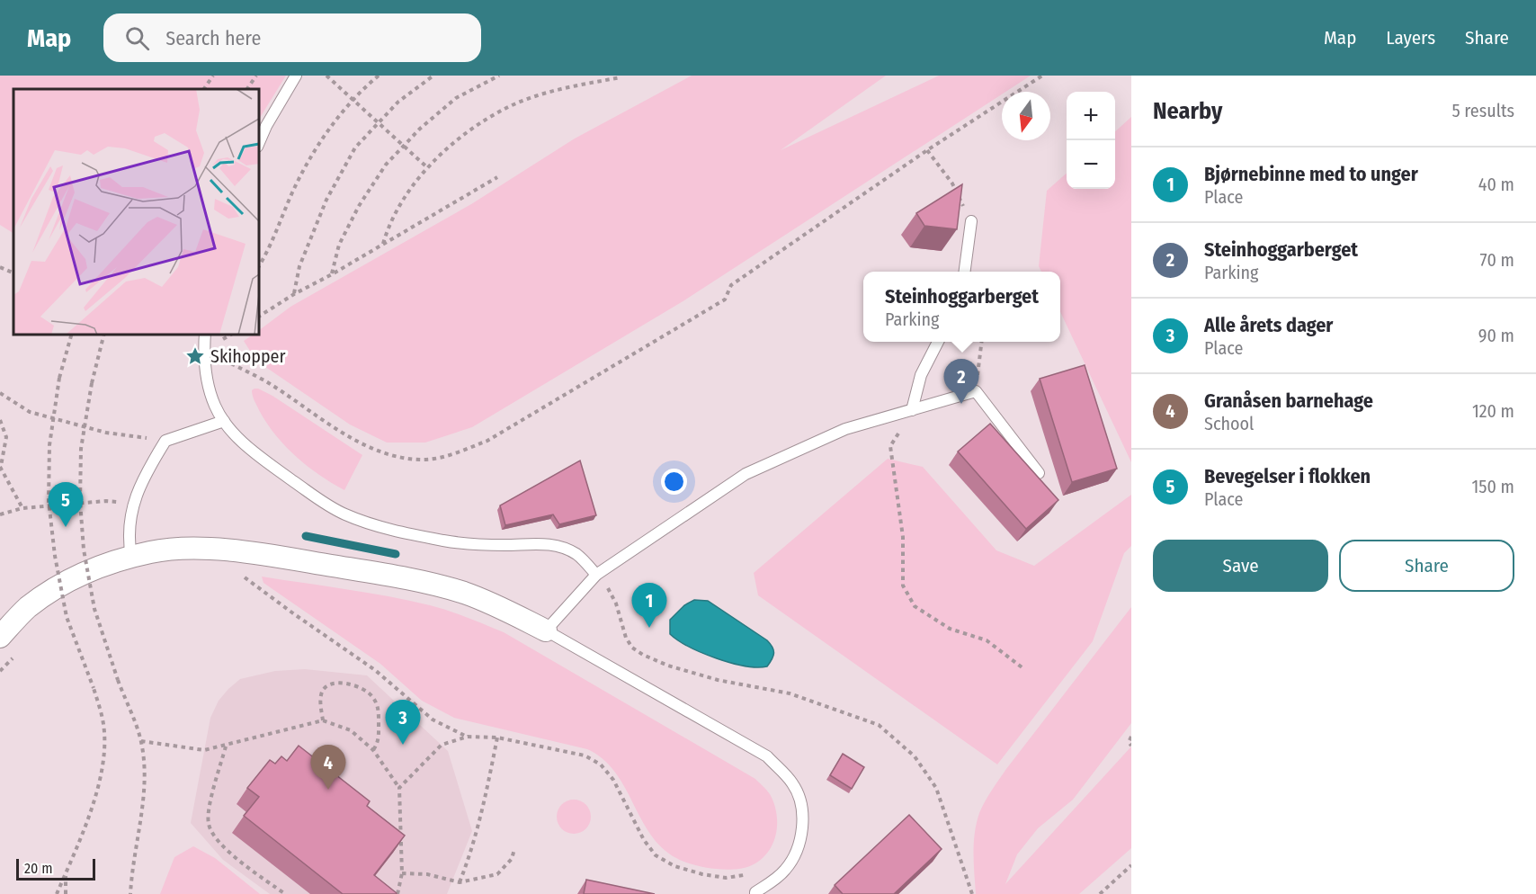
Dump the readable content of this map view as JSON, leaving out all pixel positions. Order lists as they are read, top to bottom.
{
  "places": {
    "place": ["Skihopper"]
  },
  "scale_bar": "20 m",
  "north": "bottom",
  "page": {
    "header": "Map",
    "search": "Search here",
    "nav": ["Map", "Layers", "Share"],
    "heading": ["Nearby", "5 results"],
    "map_buttons": ["+", "−"],
    "list": [
      {
        "mark": "1",
        "name": "Bjørnebinne med to unger",
        "note": "Place",
        "value": "40 m"
      },
      {
        "mark": "2",
        "name": "Steinhoggarberget",
        "note": "Parking",
        "value": "70 m"
      },
      {
        "mark": "3",
        "name": "Alle årets dager",
        "note": "Place",
        "value": "90 m"
      },
      {
        "mark": "4",
        "name": "Granåsen barnehage",
        "note": "School",
        "value": "120 m"
      },
      {
        "mark": "5",
        "name": "Bevegelser i flokken",
        "note": "Place",
        "value": "150 m"
      }
    ],
    "popup": ["Steinhoggarberget", "Parking"],
    "pins": [
      "2",
      "5",
      "1",
      "3",
      "4"
    ],
    "buttons": ["Save", "Share"],
    "scale": "20 m"
  }
}
